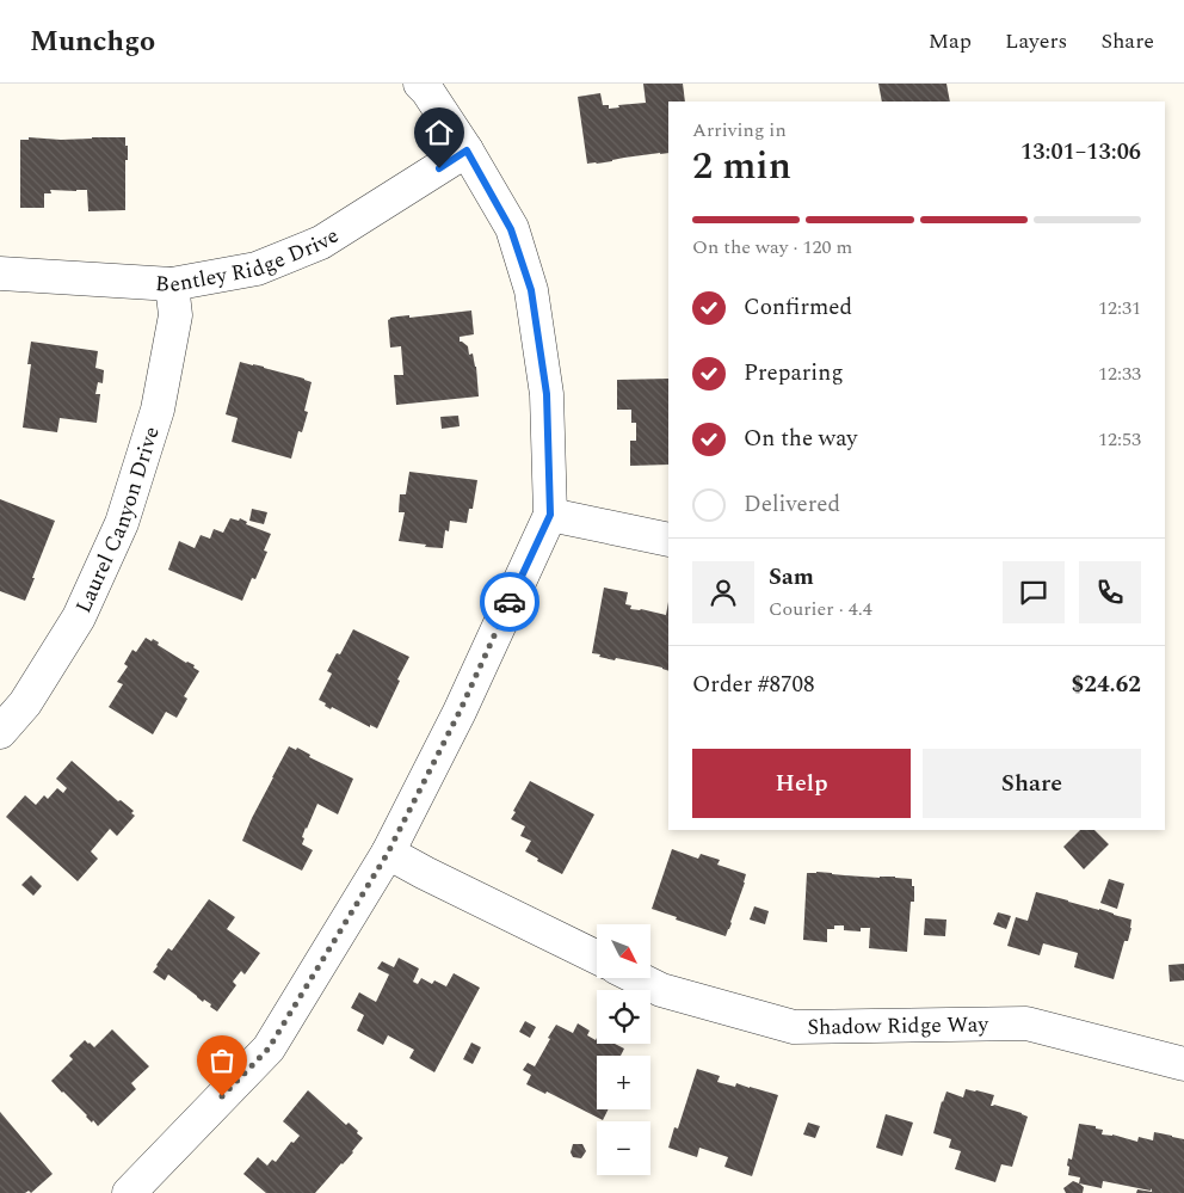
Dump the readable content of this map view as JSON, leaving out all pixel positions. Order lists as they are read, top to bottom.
{
  "streets": {
    "street": ["Bentley Ridge Drive", "Laurel Canyon Drive", "Shadow Ridge Way"]
  },
  "crossings": [
    ["Bentley Ridge Drive", "Laurel Canyon Drive"]
  ],
  "north": "bottom right",
  "page": {
    "header": "Munchgo",
    "nav": ["Map", "Layers", "Share"],
    "heading": ["2 min", "Arriving in", "13:01–13:06"],
    "panel": [
      "Sam",
      "Courier · 4.4",
      "Order #8708",
      "$24.62"
    ],
    "bar": "On the way · 120 m",
    "list": [
      ["Confirmed", "12:31"],
      ["Preparing", "12:33"],
      ["On the way", "12:53"],
      "Delivered"
    ],
    "buttons": ["Help", "Share"],
    "map_buttons": ["+", "−"]
  }
}
